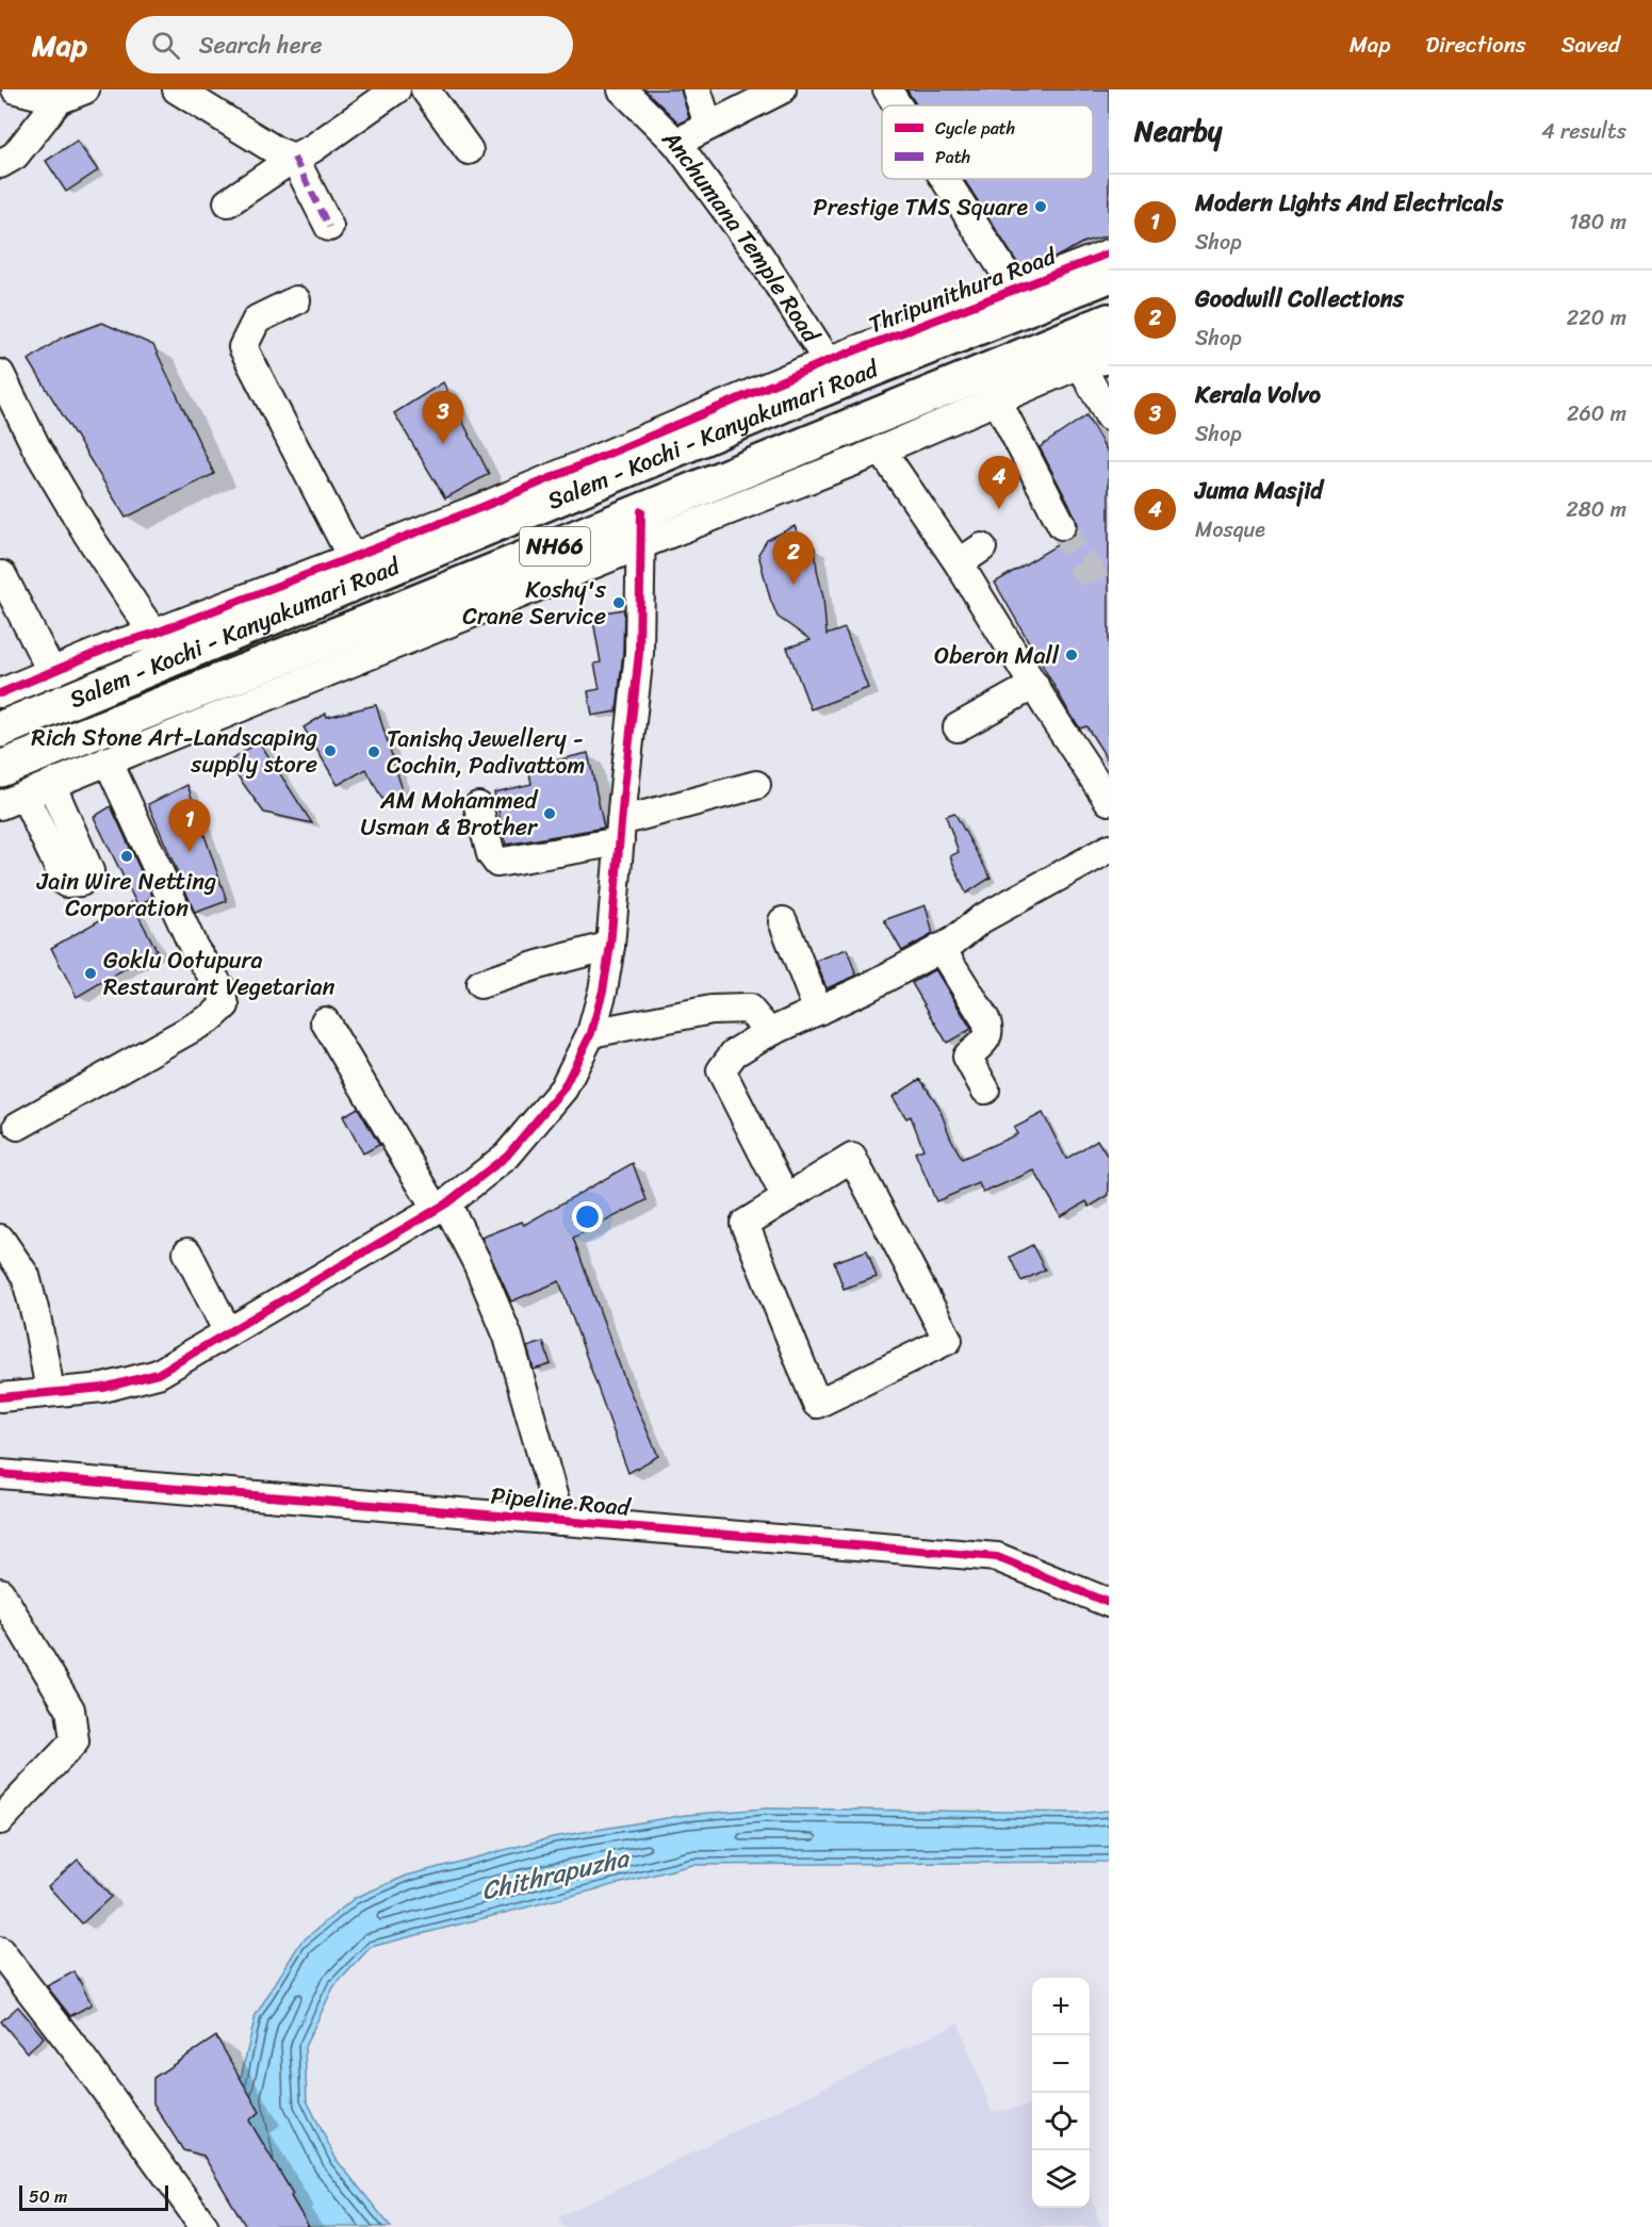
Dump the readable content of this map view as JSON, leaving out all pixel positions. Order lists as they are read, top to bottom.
{
  "streets": {
    "highway": ["Salem - Kochi - Kanyakumari Road", "NH66"],
    "street": ["Anchumana Temple Road", "Thripunithura Road", "Pipeline Road"]
  },
  "crossings": [
    ["Anchumana Temple Road", "Thripunithura Road"],
    ["Thripunithura Road", "Salem - Kochi - Kanyakumari Road"]
  ],
  "water": ["Chithrapuzha"],
  "places": [
    "Prestige TMS Square",
    "Koshy's Crane Service",
    "Oberon Mall",
    "Rich Stone Art-Landscaping supply store",
    "Tanishq Jewellery - Cochin, Padivattom",
    "AM Mohammed Usman & Brother",
    "Jain Wire Netting Corporation",
    "Goklu Ootupura Restaurant Vegetarian"
  ],
  "legend": ["Cycle path", "Path"],
  "scale_bar": "50 m",
  "page": {
    "header": "Map",
    "search": "Search here",
    "nav": ["Map", "Directions", "Saved"],
    "heading": ["Nearby", "4 results"],
    "list": [
      {
        "mark": "1",
        "name": "Modern Lights And Electricals",
        "note": "Shop",
        "value": "180 m"
      },
      {
        "mark": "2",
        "name": "Goodwill Collections",
        "note": "Shop",
        "value": "220 m"
      },
      {
        "mark": "3",
        "name": "Kerala Volvo",
        "note": "Shop",
        "value": "260 m"
      },
      {
        "mark": "4",
        "name": "Juma Masjid",
        "note": "Mosque",
        "value": "280 m"
      }
    ],
    "pins": [
      "3",
      "4",
      "2",
      "1"
    ],
    "map_buttons": ["+", "−"],
    "scale": "50 m"
  }
}
